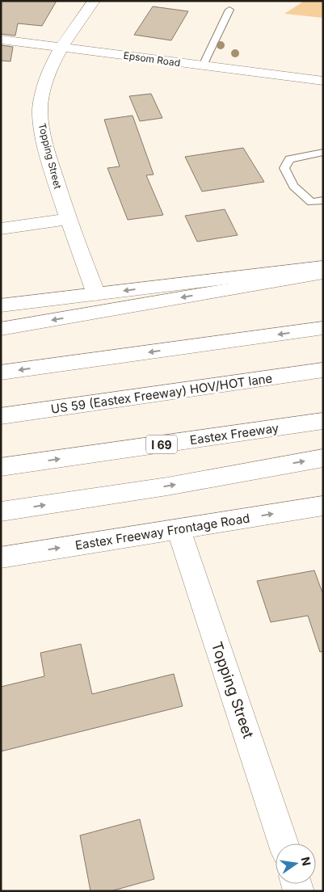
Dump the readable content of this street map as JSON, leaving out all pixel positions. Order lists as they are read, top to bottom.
{
  "streets": {
    "main road": [
      "Epsom Road",
      "Topping Street",
      "US 59 (Eastex Freeway) HOV/HOT lane",
      "Eastex Freeway",
      "I 69",
      "Eastex Freeway Frontage Road"
    ]
  },
  "crossings": [
    ["Epsom Road", "Topping Street"],
    ["Topping Street", "Eastex Freeway Frontage Road"]
  ],
  "north": "right"
}
